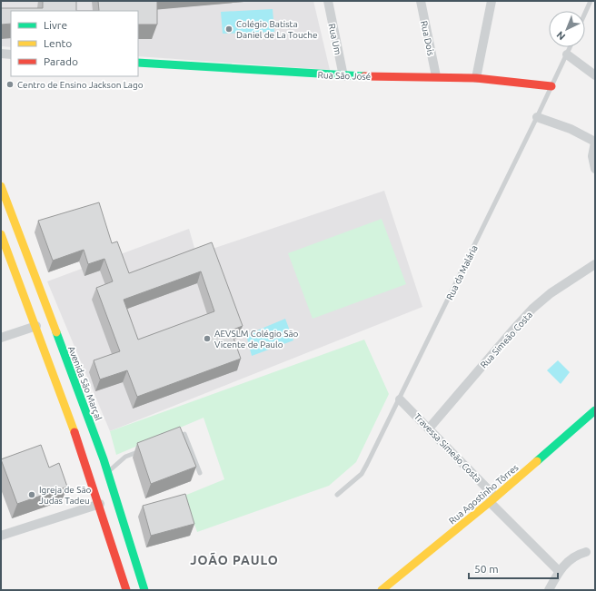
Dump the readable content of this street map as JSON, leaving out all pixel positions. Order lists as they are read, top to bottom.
{
  "streets": {
    "main road": ["Rua São José", "Avenida São Marçal", "Rua Agostinho Tôrres"],
    "street": [
      "Rua Dois",
      "Rua Um",
      "Rua Simeão Costa",
      "Travessa Simeão Costa"
    ],
    "lane": ["Rua da Malária"]
  },
  "crossings": [
    ["Rua Dois", "Rua São José"],
    ["Rua Um", "Rua São José"],
    ["Rua São José", "Rua da Malária"],
    ["Rua da Malária", "Travessa Simeão Costa"],
    ["Rua Simeão Costa", "Travessa Simeão Costa"],
    ["Travessa Simeão Costa", "Rua Agostinho Tôrres"]
  ],
  "districts": ["JOÃO PAULO"],
  "places": [
    "Colégio Batista Daniel de La Touche",
    "Centro de Ensino Jackson Lago",
    "AEVSLM Colégio São Vicente de Paulo",
    "Igreja de São Judas Tadeu"
  ],
  "legend": ["Livre", "Lento", "Parado"],
  "scale_bar": "50 m",
  "north": "bottom left"
}
